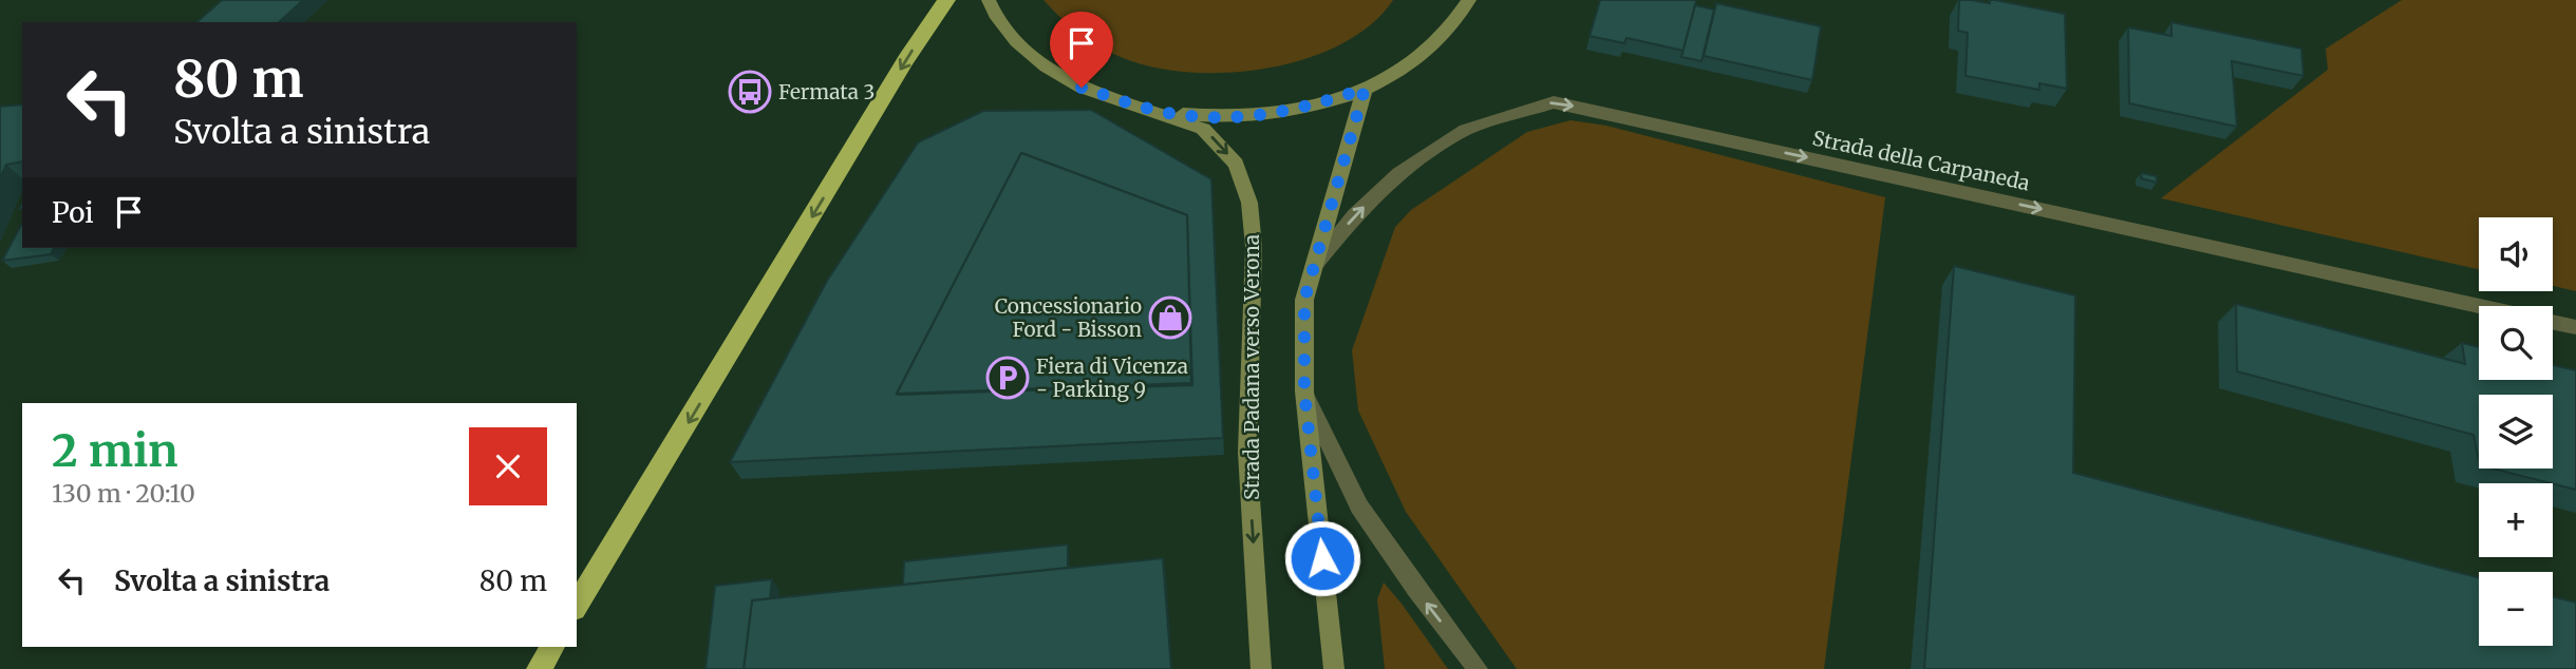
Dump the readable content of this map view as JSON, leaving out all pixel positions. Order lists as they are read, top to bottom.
{
  "streets": {
    "main road": ["Strada Padana verso Verona"],
    "street": ["Strada della Carpaneda"]
  },
  "one_way": ["Strada della Carpaneda"],
  "places": {
    "bus stop": ["Fermata 3"],
    "shop": ["Concessionario Ford - Bisson"],
    "parking": ["Fiera di Vicenza - Parking 9"]
  },
  "page": {
    "turn": ["80 m", "Svolta a sinistra"],
    "then": "Poi",
    "map_buttons": ["+", "−"],
    "heading": ["2 min", "130 m · 20:10"],
    "list": [
      {
        "name": "Svolta a sinistra",
        "value": "80 m"
      }
    ]
  }
}
